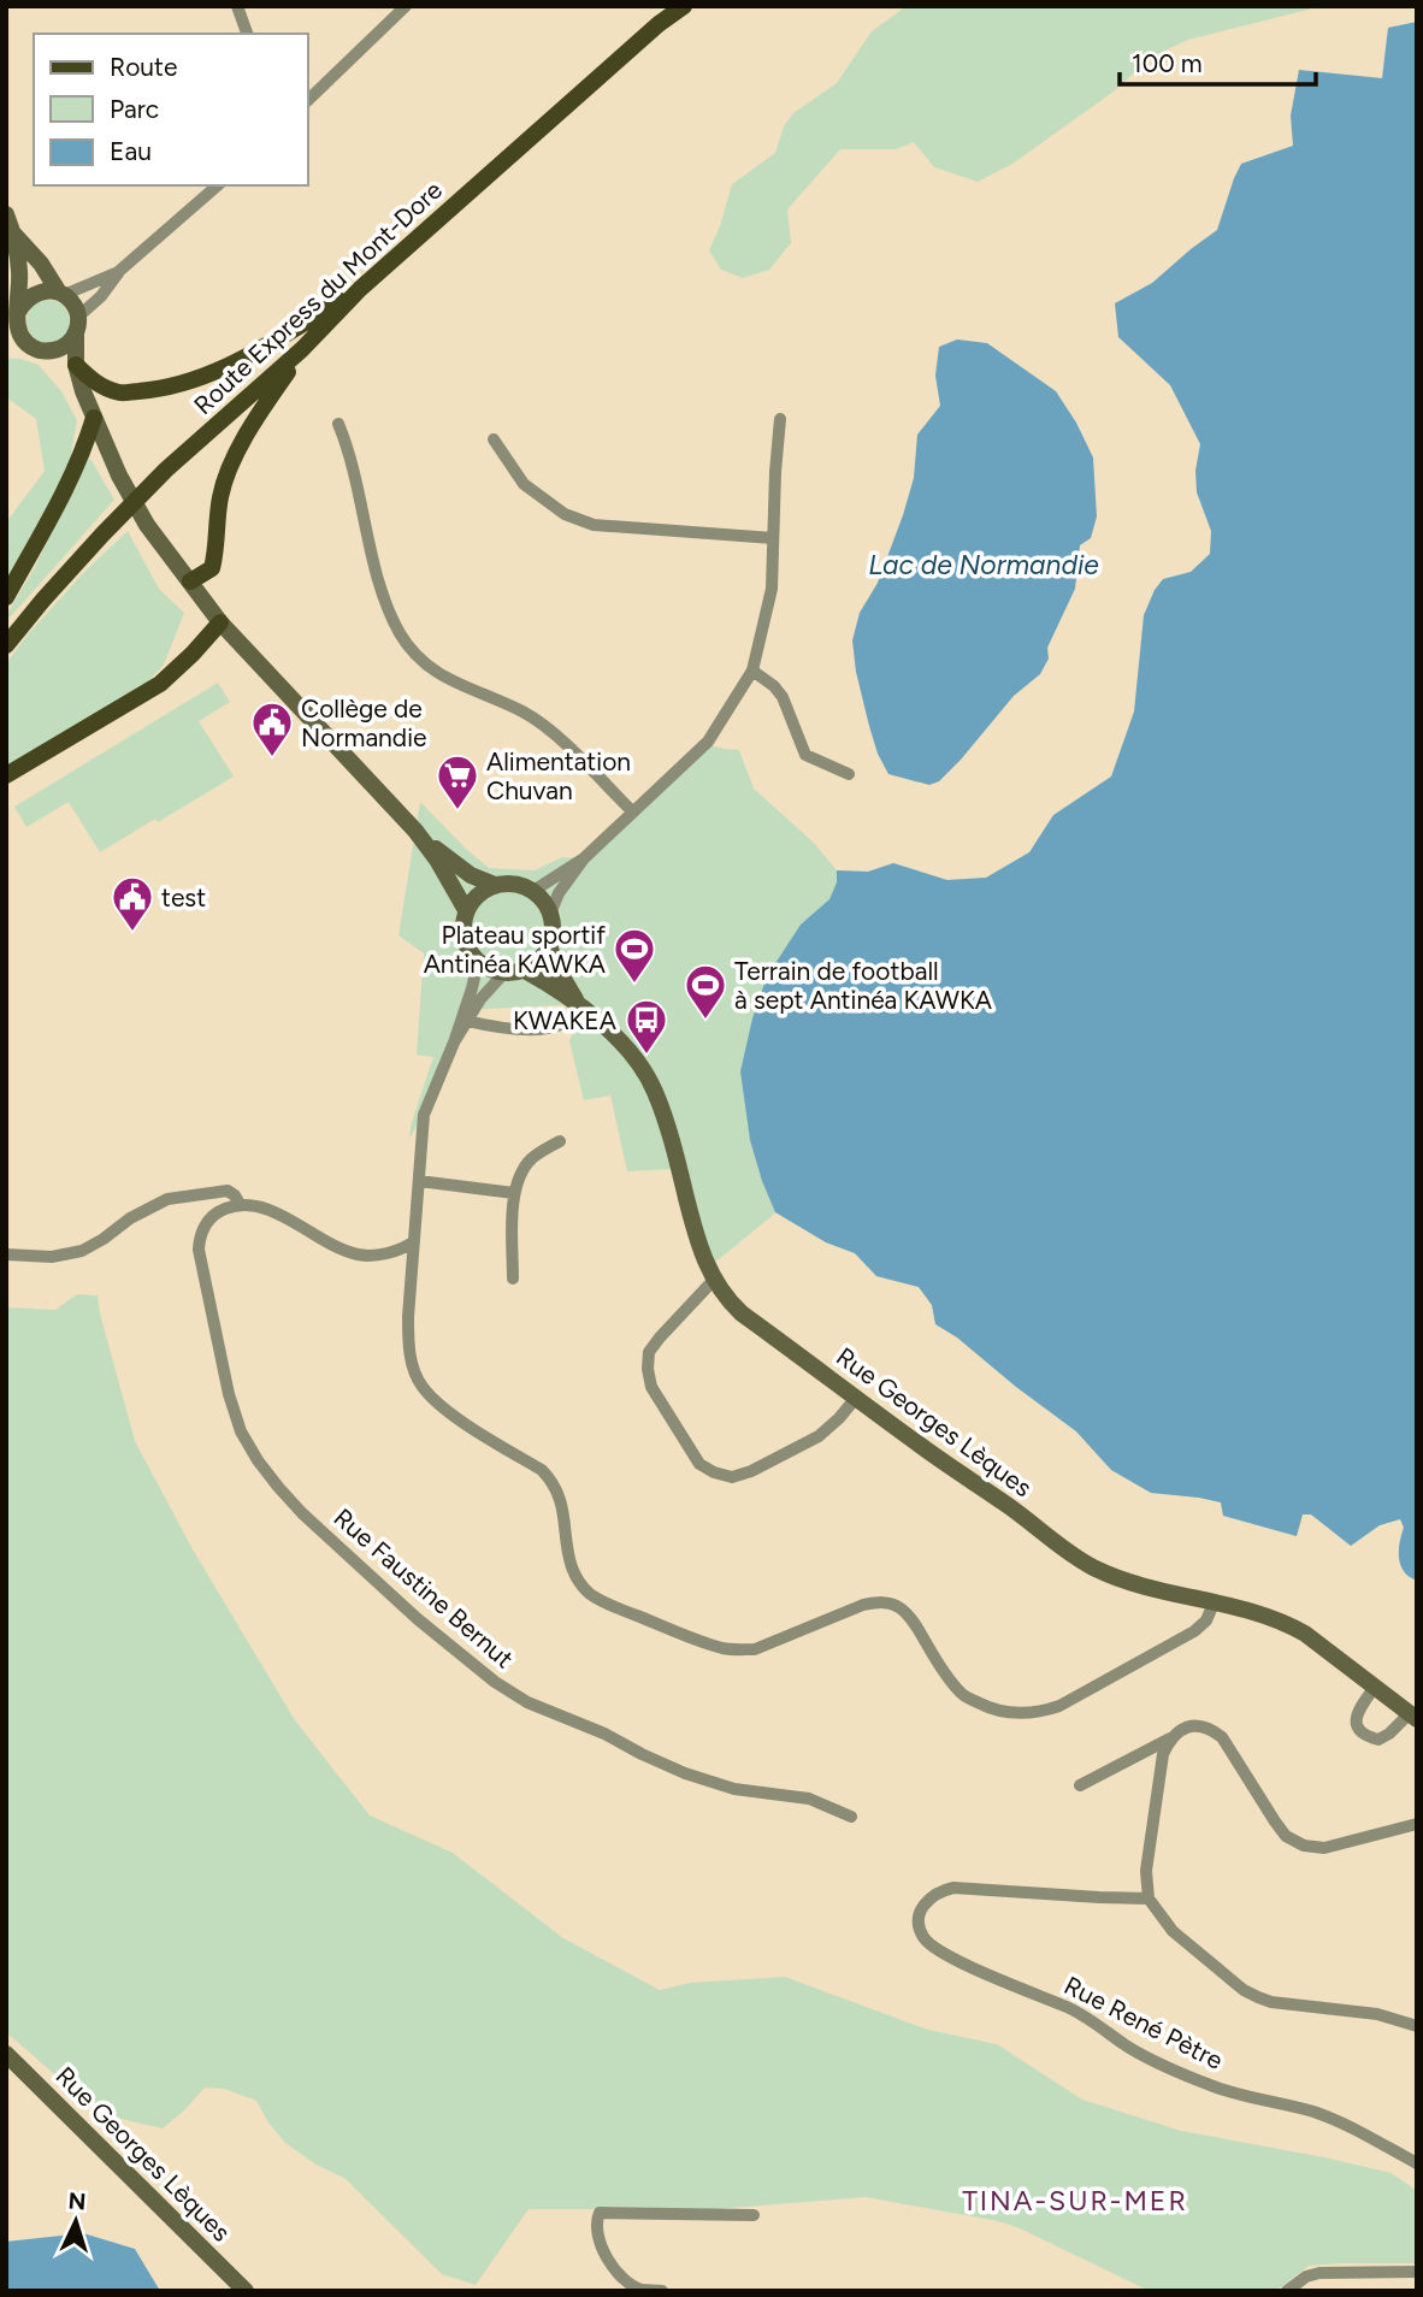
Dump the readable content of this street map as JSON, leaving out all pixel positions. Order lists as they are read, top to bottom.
{
  "streets": {
    "main road": ["Route Express du Mont-Dore", "Rue Georges Lèques"],
    "street": ["Rue Faustine Bernut", "Rue René Pètre"]
  },
  "districts": ["TINA-SUR-MER"],
  "water": ["Lac de Normandie"],
  "places": {
    "public building": ["Collège de Normandie", "test"],
    "supermarket": ["Alimentation Chuvan"],
    "sports": ["Plateau sportif Antinéa KAWKA", "Terrain de football à sept Antinéa KAWKA"],
    "bus stop": ["KWAKEA"]
  },
  "legend": ["Route", "Parc", "Eau"],
  "scale_bar": "100 m",
  "north": "top"
}
